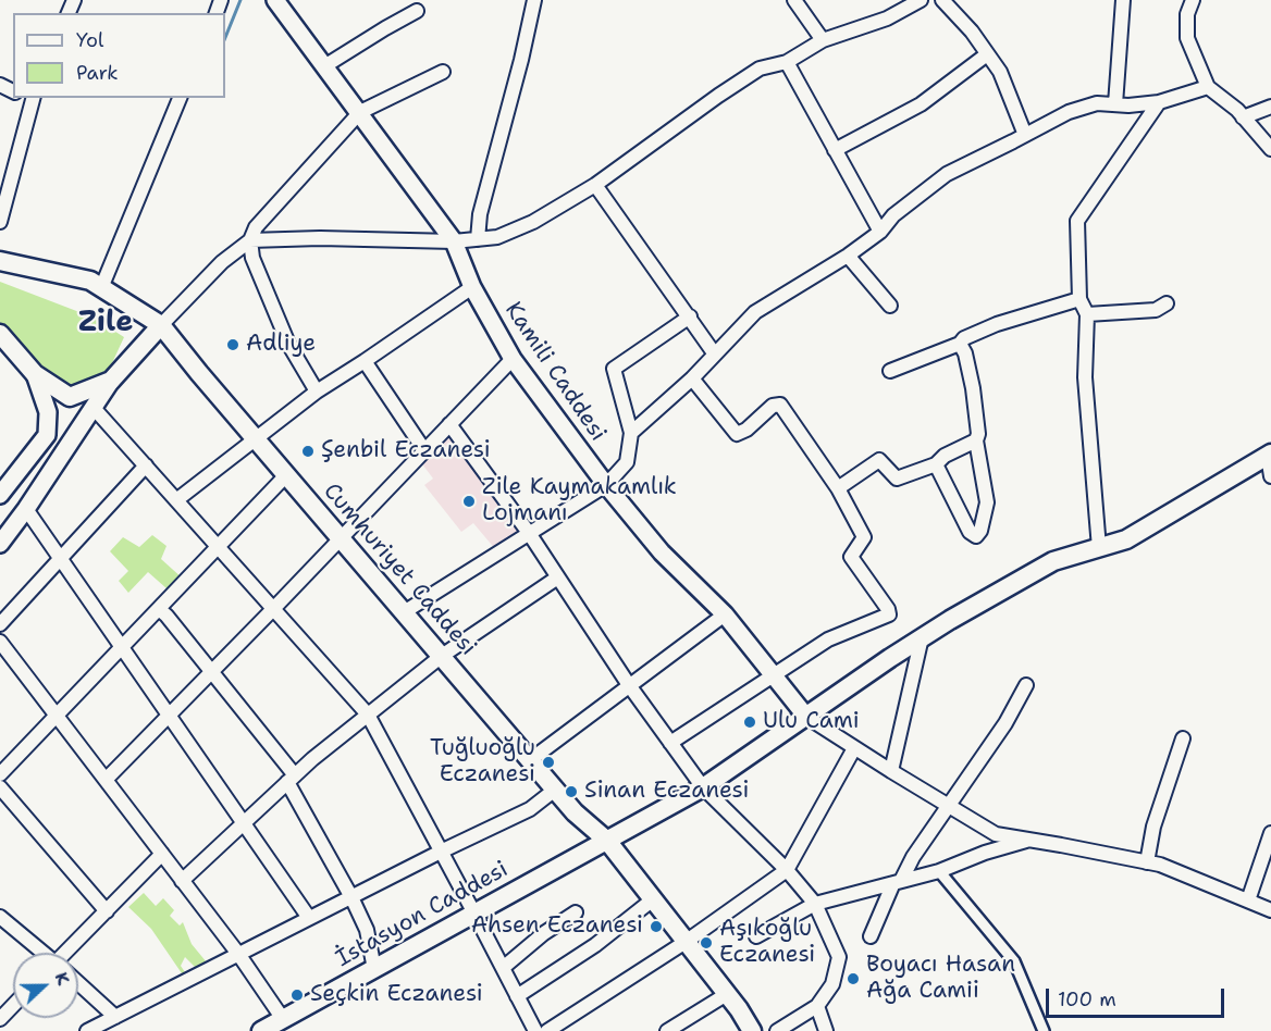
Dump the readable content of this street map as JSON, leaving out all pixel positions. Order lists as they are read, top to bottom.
{
  "streets": {
    "main road": ["Cumhuriyet Caddesi", "İstasyon Caddesi"],
    "street": ["Kamili Caddesi"]
  },
  "crossings": [
    ["Kamili Caddesi", "İstasyon Caddesi"],
    ["Cumhuriyet Caddesi", "İstasyon Caddesi"]
  ],
  "districts": ["Zile"],
  "places": [
    "Adliye",
    "Şenbil Eczanesi",
    "Zile Kaymakamlık Lojmanı",
    "Ulu Cami",
    "Tuğluoğlu Eczanesi",
    "Sinan Eczanesi",
    "Ahsen Eczanesi",
    "Aşıkoğlu Eczanesi",
    "Boyacı Hasan Ağa Camii",
    "Seçkin Eczanesi"
  ],
  "legend": ["Yol", "Park"],
  "scale_bar": "100 m",
  "north": "right"
}
